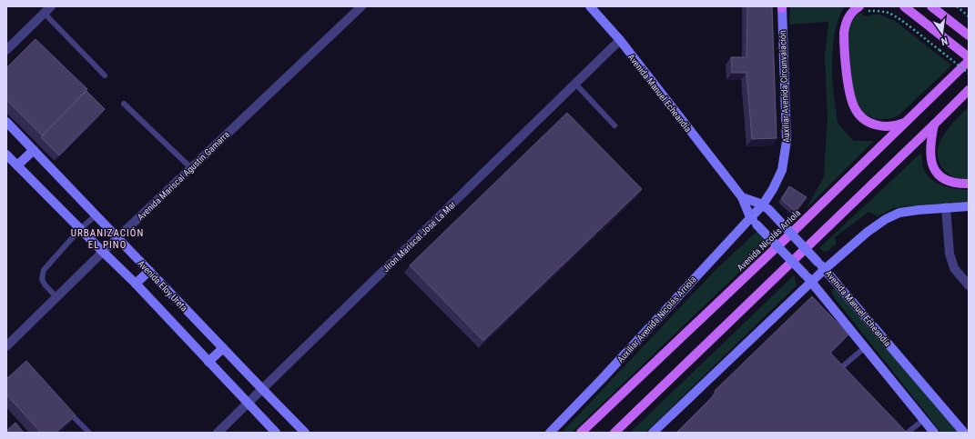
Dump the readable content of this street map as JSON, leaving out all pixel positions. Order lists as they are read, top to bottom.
{
  "streets": {
    "main road": ["Avenida Nicolás Arriola"],
    "street": [
      "Auxiliar Avenida Circunvalación",
      "Avenida Manuel Echeandía",
      "Avenida Mariscal Agustin Gamarra",
      "Jirón Mariscal José La Mar",
      "Avenida Eloy Ureta",
      "Auxiliar Avenida Nicolás Arriola"
    ]
  },
  "crossings": [
    ["Auxiliar Avenida Circunvalación", "Avenida Manuel Echeandía"],
    ["Auxiliar Avenida Circunvalación", "Auxiliar Avenida Nicolás Arriola"],
    ["Avenida Manuel Echeandía", "Jirón Mariscal José La Mar"],
    ["Avenida Manuel Echeandía", "Auxiliar Avenida Nicolás Arriola"],
    ["Avenida Mariscal Agustin Gamarra", "Avenida Eloy Ureta"],
    ["Jirón Mariscal José La Mar", "Avenida Eloy Ureta"]
  ],
  "districts": ["URBANIZACIÓN EL PINO"],
  "north": "bottom"
}
